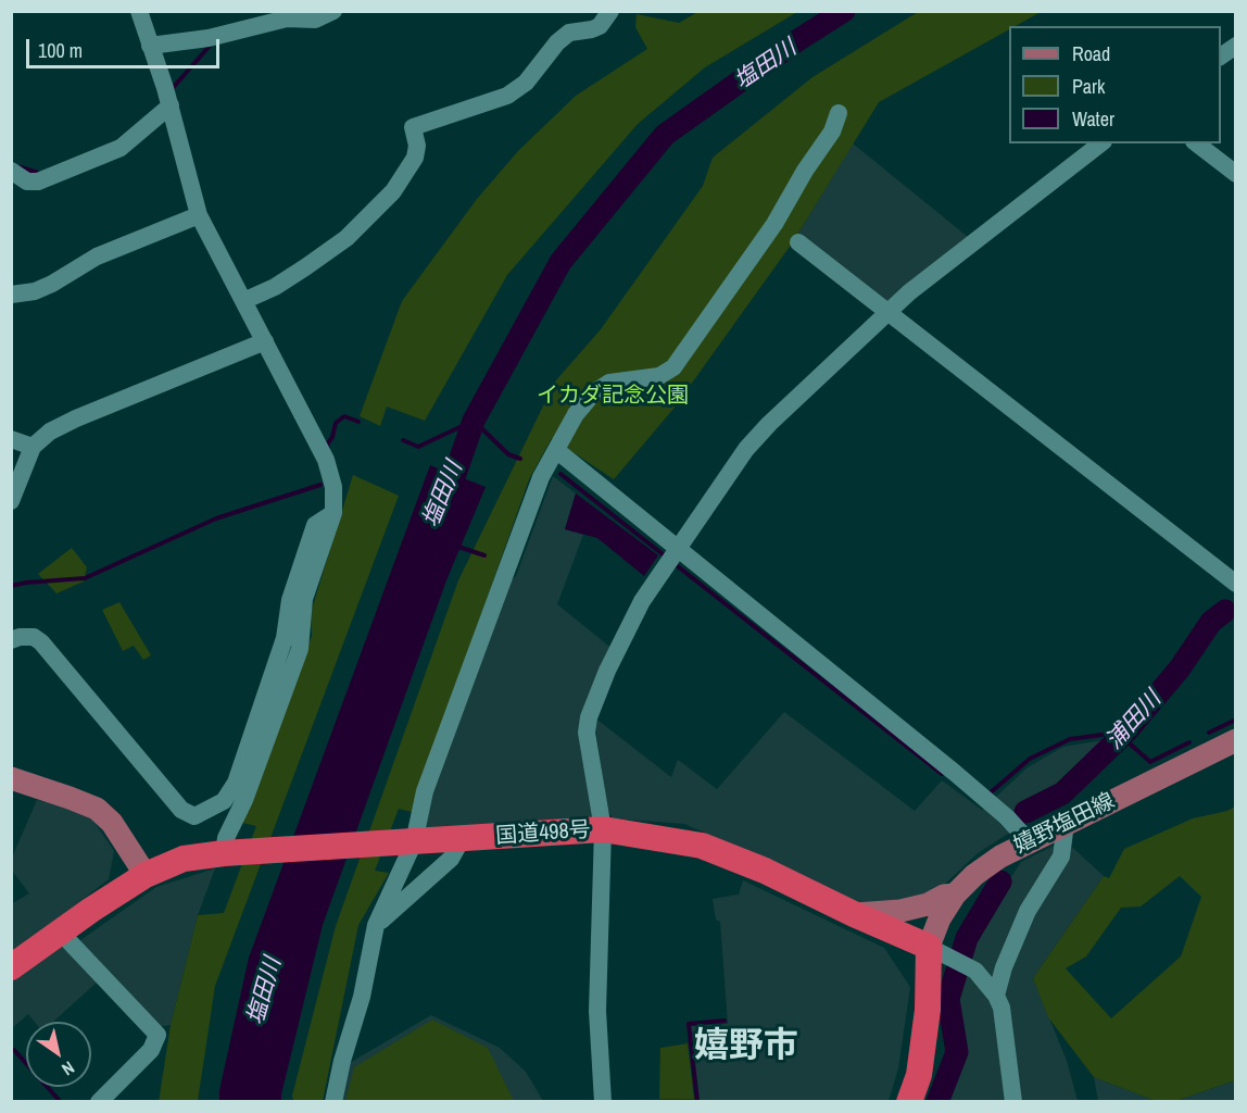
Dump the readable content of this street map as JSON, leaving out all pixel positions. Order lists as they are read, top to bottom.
{
  "streets": {
    "highway": ["国道498号"],
    "main road": ["嬉野塩田線"]
  },
  "crossings": [
    ["嬉野塩田線", "国道498号"]
  ],
  "districts": ["嬉野市"],
  "water": ["塩田川", "浦田川"],
  "parks": ["イカダ記念公園"],
  "legend": ["Road", "Park", "Water"],
  "scale_bar": "100 m",
  "north": "bottom right"
}
